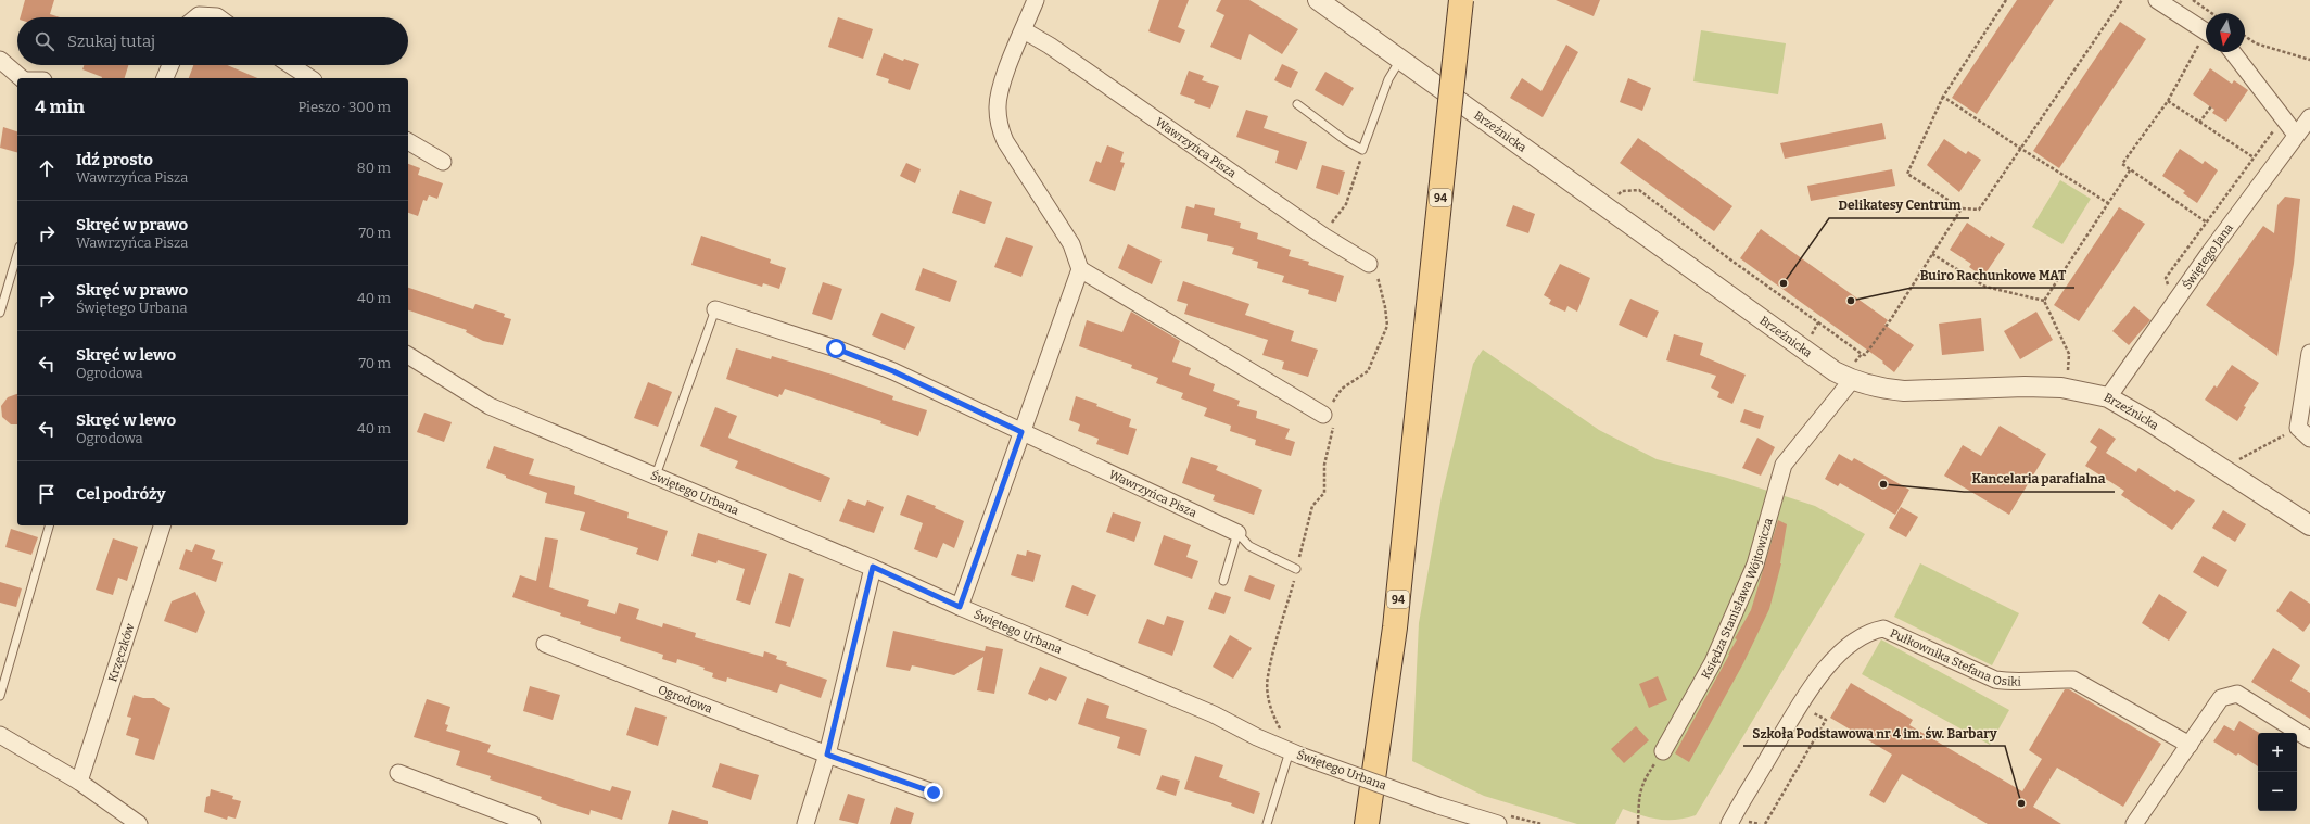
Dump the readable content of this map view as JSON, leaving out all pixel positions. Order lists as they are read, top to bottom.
{
  "streets": {
    "main road": ["94"],
    "street": [
      "Brzeźnicka",
      "Wawrzyńca Pisza",
      "Świętego Jana",
      "Świętego Urbana",
      "Księdza Stanisława Wójtowicza",
      "Krzęczków",
      "Pułkownika Stefana Osiki",
      "Ogrodowa"
    ]
  },
  "crossings": [
    ["Brzeźnicka", "Świętego Jana"],
    ["Brzeźnicka", "Księdza Stanisława Wójtowicza"]
  ],
  "places": [
    "Delikatesy Centrum",
    "Buiro Rachunkowe MAT",
    "Kancelaria parafialna",
    "Szkoła Podstawowa nr 4 im. św. Barbary"
  ],
  "north": "bottom",
  "page": {
    "search": "Szukaj tutaj",
    "heading": ["4 min", "Pieszo · 300 m"],
    "list": [
      ["Idź prosto", "Wawrzyńca Pisza", "80 m"],
      ["Skręć w prawo", "Wawrzyńca Pisza", "70 m"],
      ["Skręć w prawo", "Świętego Urbana", "40 m"],
      ["Skręć w lewo", "Ogrodowa", "70 m"],
      ["Skręć w lewo", "Ogrodowa", "40 m"],
      "Cel podróży"
    ],
    "map_buttons": ["+", "−"]
  }
}
